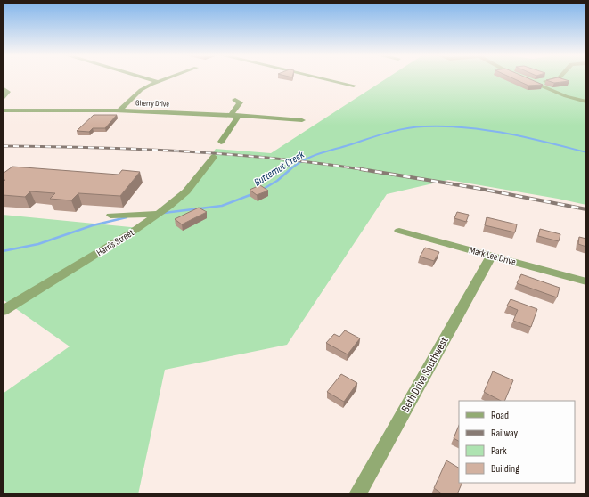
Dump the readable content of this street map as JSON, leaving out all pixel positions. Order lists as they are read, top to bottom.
{
  "streets": {
    "street": [
      "Gherry Drive",
      "Harris Street",
      "Mark Lee Drive",
      "Beth Drive Southwest"
    ]
  },
  "crossings": [
    ["Mark Lee Drive", "Beth Drive Southwest"]
  ],
  "water": ["Butternut Creek"],
  "legend": [
    "Road",
    "Railway",
    "Park",
    "Building"
  ]
}
